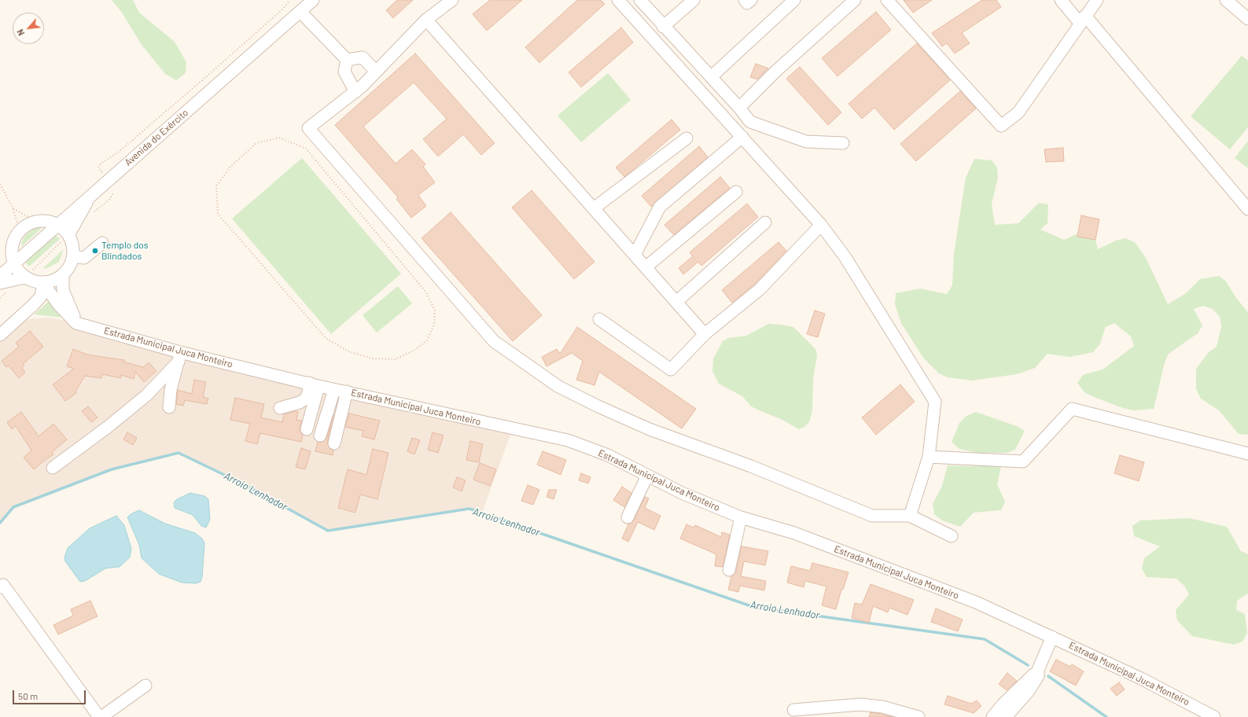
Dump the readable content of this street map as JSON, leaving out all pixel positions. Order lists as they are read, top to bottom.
{
  "streets": {
    "street": ["Avenida do Exército", "Estrada Municipal Juca Monteiro"]
  },
  "water": ["Arroio Lenhador"],
  "places": ["Templo dos Blindados"],
  "scale_bar": "50 m",
  "north": "bottom left"
}
